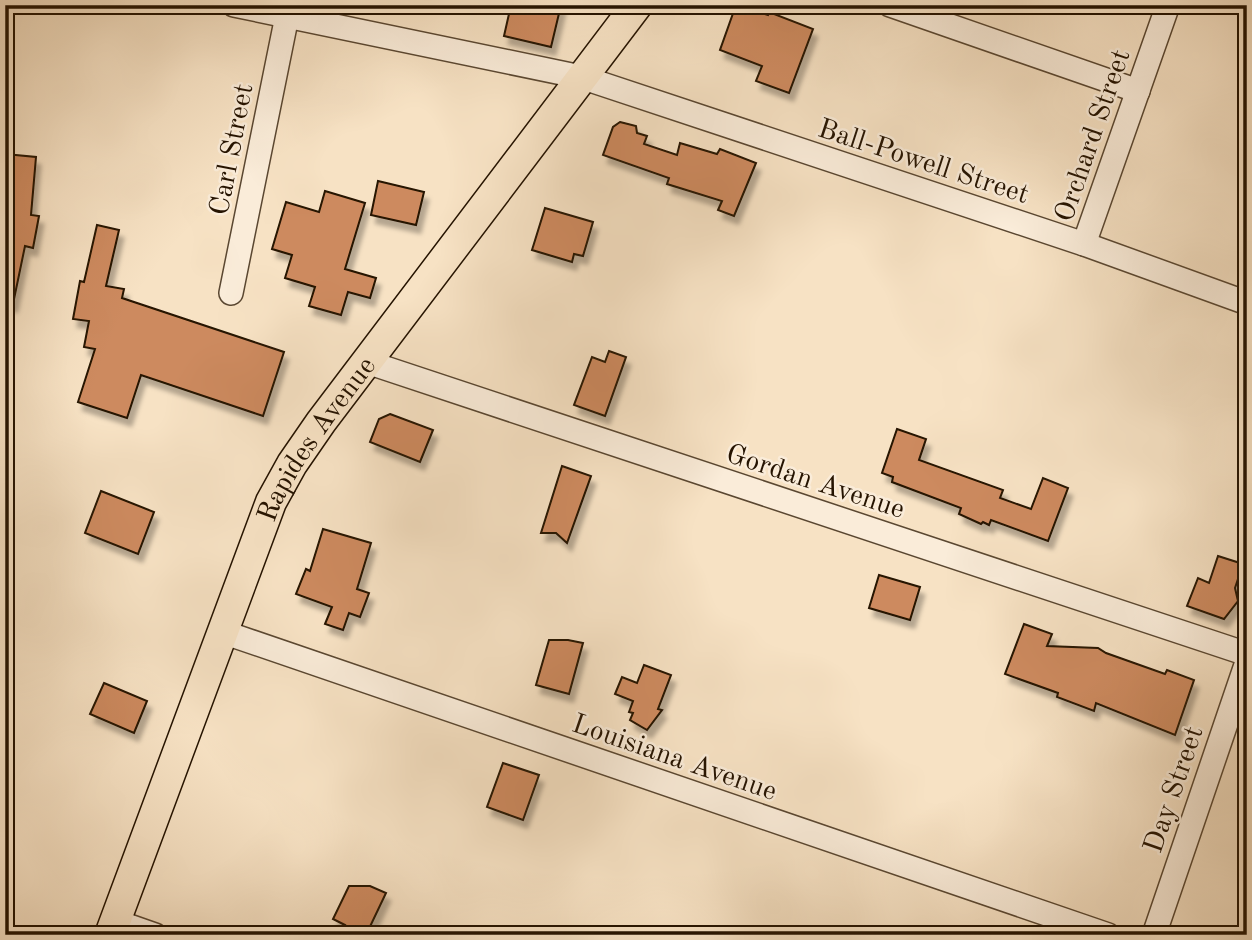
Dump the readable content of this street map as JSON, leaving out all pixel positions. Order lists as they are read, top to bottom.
{
  "streets": {
    "main road": ["Rapides Avenue"],
    "street": [
      "Orchard Street",
      "Carl Street",
      "Ball-Powell Street",
      "Gordan Avenue",
      "Louisiana Avenue",
      "Day Street"
    ]
  },
  "crossings": [
    ["Orchard Street", "Ball-Powell Street"],
    ["Carl Street", "Ball-Powell Street"],
    ["Ball-Powell Street", "Rapides Avenue"],
    ["Rapides Avenue", "Gordan Avenue"],
    ["Rapides Avenue", "Louisiana Avenue"]
  ]
}
